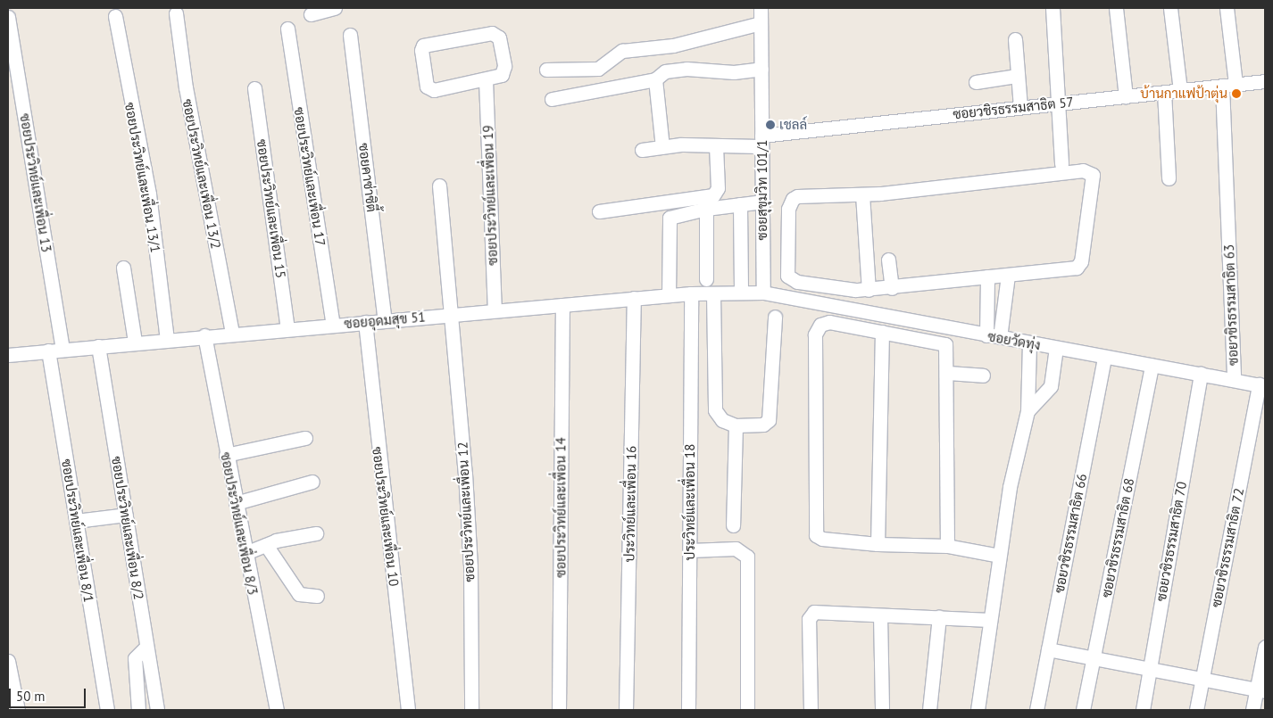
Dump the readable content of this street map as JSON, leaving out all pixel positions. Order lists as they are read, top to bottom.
{
  "streets": {
    "street": [
      "ซอยวชิรธรรมสาธิต 57",
      "ซอยประวิทย์และเพื่อน 13/2",
      "ซอยประวิทย์และเพื่อน 17",
      "ซอยประวิทย์และเพื่อน 13/1",
      "ซอยคาซ่าซิตี้",
      "ซอยประวิทย์และเพื่อน 13",
      "ซอยสุขุมวิท 101/1",
      "ซอยประวิทย์และเพื่อน 19",
      "ซอยประวิทย์และเพื่อน 15",
      "ซอยวชิรธรรมสาธิต 63",
      "ซอยอุดมสุข 51",
      "ซอยวัดทุ่ง",
      "ประวิทย์และเพื่อน 18",
      "ประวิทย์และเพื่อน 16",
      "ซอยประวิทย์และเพื่อน 14",
      "ซอยประวิทย์และเพื่อน 12",
      "ซอยประวิทย์และเพื่อน 10",
      "ซอยประวิทย์และเพื่อน 8/3",
      "ซอยประวิทย์และเพื่อน 8/2",
      "ซอยประวิทย์และเพื่อน 8/1",
      "ซอยวชิรธรรมสาธิต 66",
      "ซอยวชิรธรรมสาธิต 68",
      "ซอยวชิรธรรมสาธิต 70",
      "ซอยวชิรธรรมสาธิต 72"
    ]
  },
  "crossings": [
    ["ซอยวชิรธรรมสาธิต 57", "ซอยสุขุมวิท 101/1"],
    ["ซอยวชิรธรรมสาธิต 57", "ซอยวชิรธรรมสาธิต 63"],
    ["ซอยประวิทย์และเพื่อน 13/2", "ซอยอุดมสุข 51"],
    ["ซอยประวิทย์และเพื่อน 17", "ซอยอุดมสุข 51"],
    ["ซอยประวิทย์และเพื่อน 13/1", "ซอยอุดมสุข 51"],
    ["ซอยคาซ่าซิตี้", "ซอยอุดมสุข 51"],
    ["ซอยประวิทย์และเพื่อน 13", "ซอยอุดมสุข 51"],
    ["ซอยสุขุมวิท 101/1", "ซอยอุดมสุข 51"],
    ["ซอยสุขุมวิท 101/1", "ซอยวัดทุ่ง"],
    ["ซอยประวิทย์และเพื่อน 19", "ซอยอุดมสุข 51"],
    ["ซอยประวิทย์และเพื่อน 15", "ซอยอุดมสุข 51"],
    ["ซอยวชิรธรรมสาธิต 63", "ซอยวัดทุ่ง"],
    ["ซอยอุดมสุข 51", "ซอยวัดทุ่ง"],
    ["ซอยอุดมสุข 51", "ประวิทย์และเพื่อน 18"],
    ["ซอยอุดมสุข 51", "ประวิทย์และเพื่อน 16"],
    ["ซอยอุดมสุข 51", "ซอยประวิทย์และเพื่อน 14"],
    ["ซอยอุดมสุข 51", "ซอยประวิทย์และเพื่อน 12"],
    ["ซอยอุดมสุข 51", "ซอยประวิทย์และเพื่อน 10"],
    ["ซอยอุดมสุข 51", "ซอยประวิทย์และเพื่อน 8/3"],
    ["ซอยอุดมสุข 51", "ซอยประวิทย์และเพื่อน 8/2"],
    ["ซอยอุดมสุข 51", "ซอยประวิทย์และเพื่อน 8/1"],
    ["ซอยวัดทุ่ง", "ซอยวชิรธรรมสาธิต 66"],
    ["ซอยวัดทุ่ง", "ซอยวชิรธรรมสาธิต 68"],
    ["ซอยวัดทุ่ง", "ซอยวชิรธรรมสาธิต 70"],
    ["ซอยวัดทุ่ง", "ซอยวชิรธรรมสาธิต 72"]
  ],
  "places": ["บ้านกาแฟป้าตุ่น", "เชลล์"],
  "scale_bar": "50 m"
}
